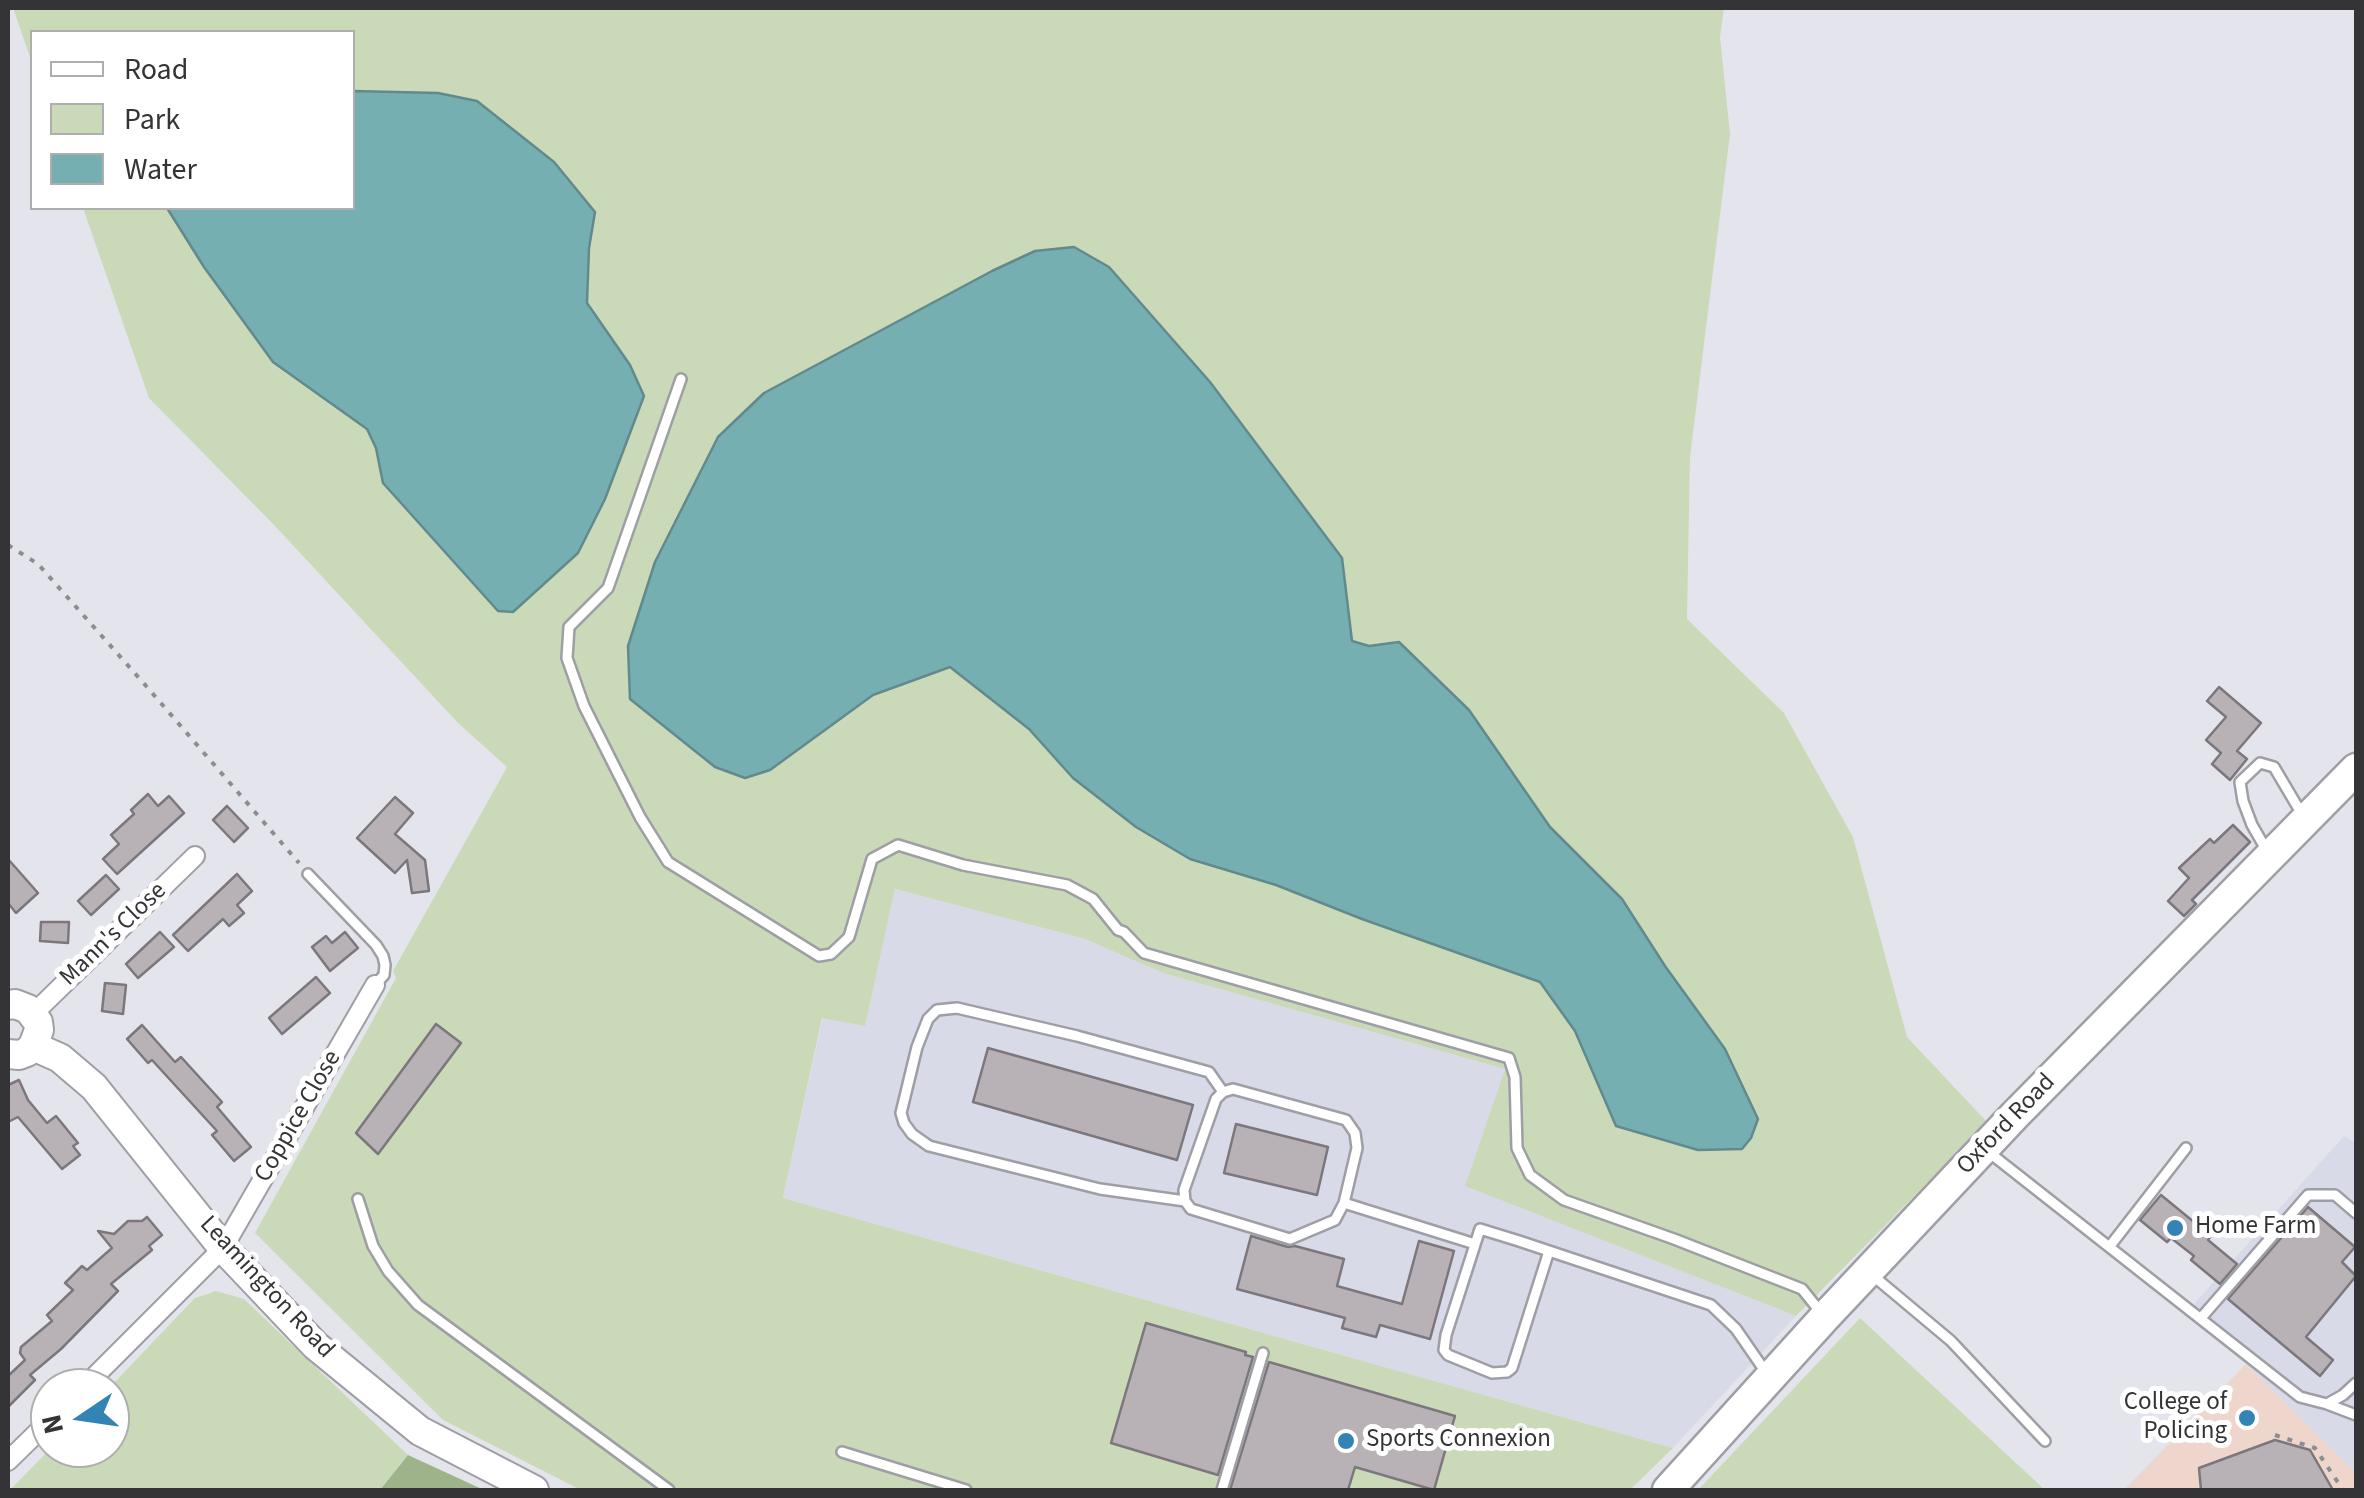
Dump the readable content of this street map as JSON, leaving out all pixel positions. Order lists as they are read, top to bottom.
{
  "streets": {
    "highway": ["Oxford Road"],
    "main road": ["Leamington Road"],
    "street": ["Mann's Close", "Coppice Close"]
  },
  "crossings": [
    ["Mann's Close", "Leamington Road"],
    ["Coppice Close", "Leamington Road"]
  ],
  "places": ["Home Farm", "College of Policing", "Sports Connexion"],
  "legend": ["Road", "Park", "Water"],
  "north": "left"
}
